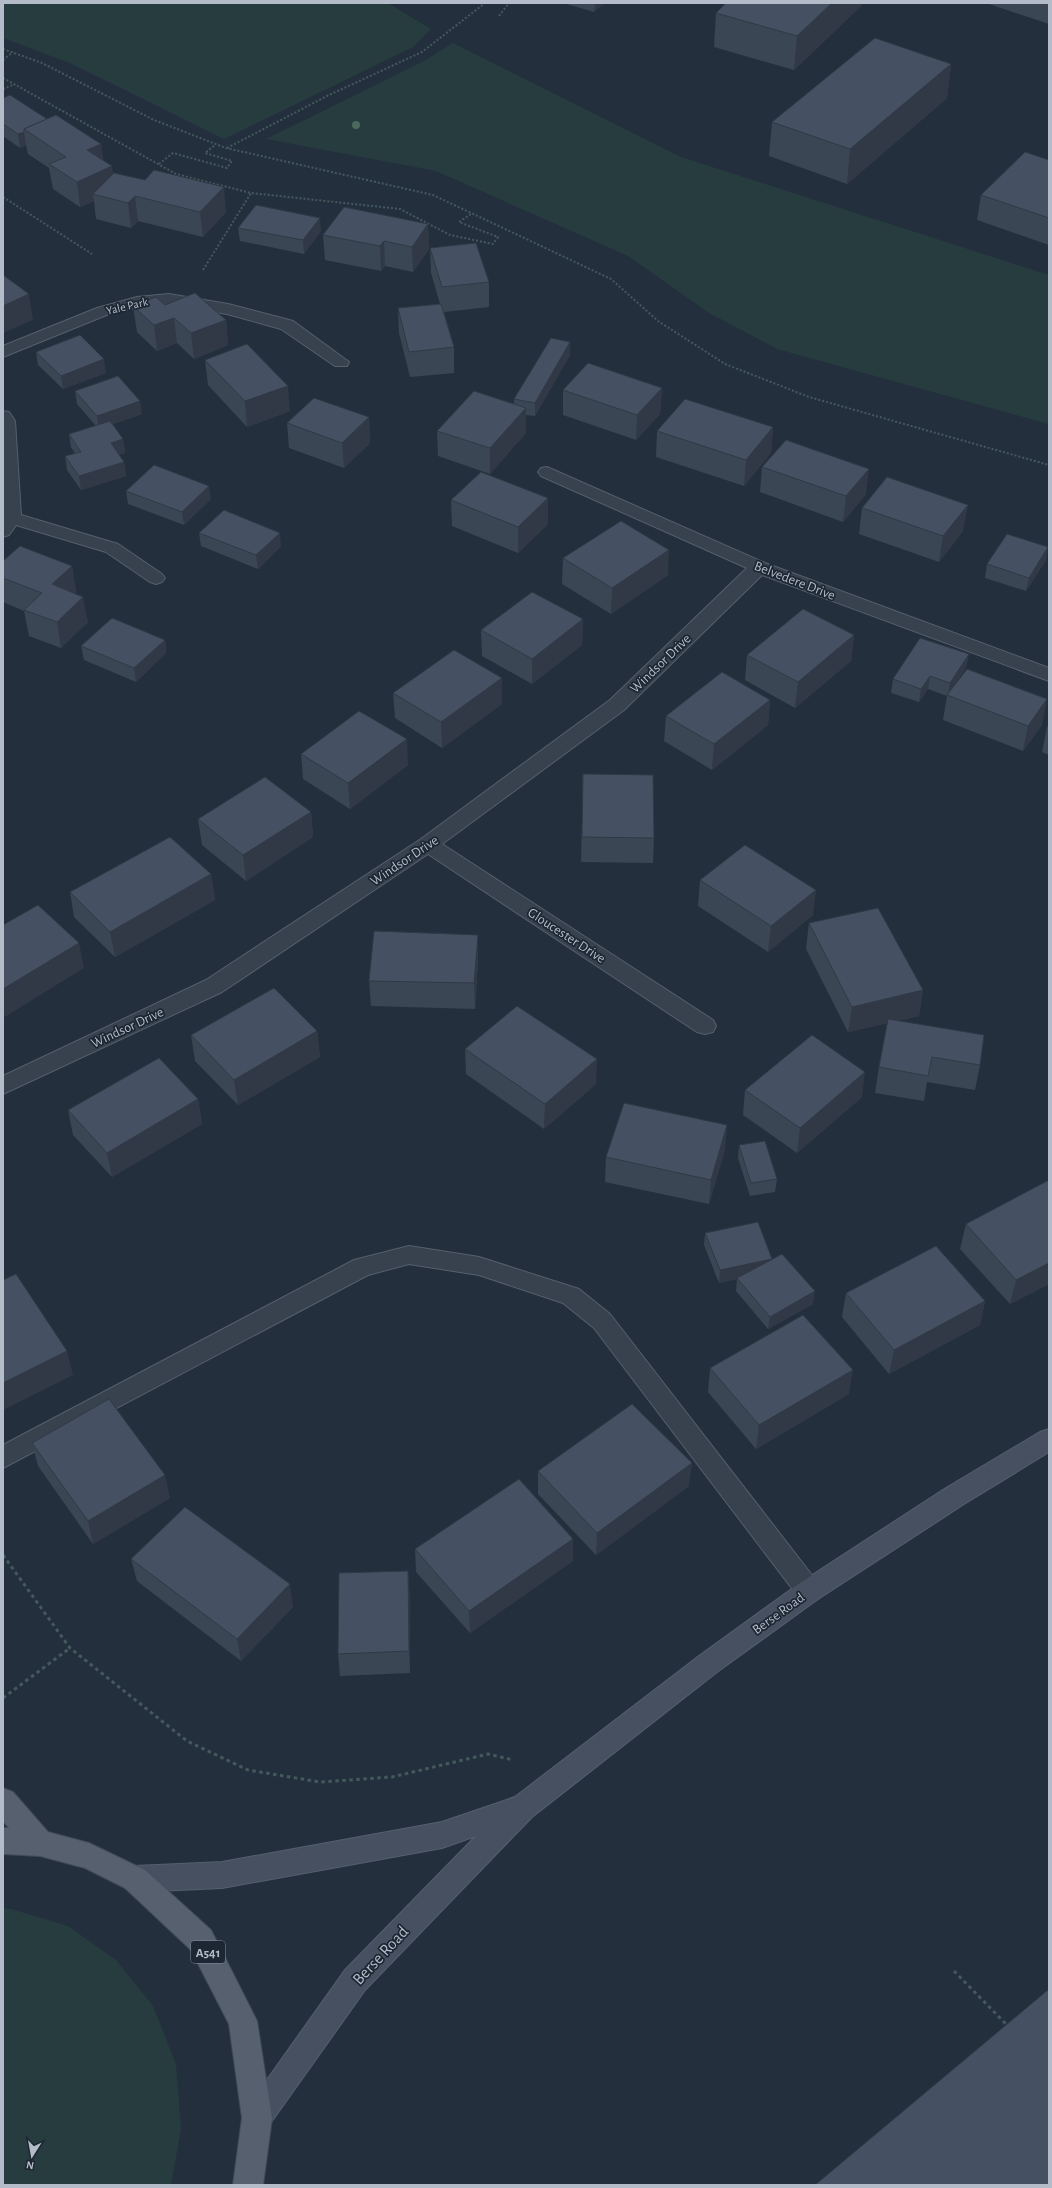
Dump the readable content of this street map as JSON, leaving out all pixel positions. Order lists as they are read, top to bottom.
{
  "streets": {
    "main road": ["Berse Road", "A541"],
    "street": [
      "Yale Park",
      "Belvedere Drive",
      "Windsor Drive",
      "Gloucester Drive"
    ]
  },
  "crossings": [
    ["Belvedere Drive", "Windsor Drive"],
    ["Windsor Drive", "Gloucester Drive"],
    ["Berse Road", "A541"]
  ],
  "north": "bottom"
}
